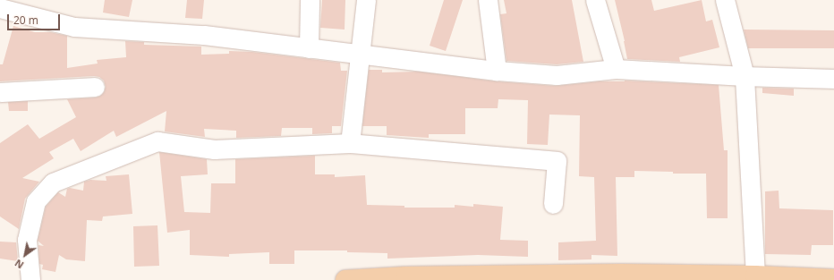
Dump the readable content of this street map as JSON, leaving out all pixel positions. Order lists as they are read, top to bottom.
{
  "scale_bar": "20 m",
  "north": "bottom left"
}
